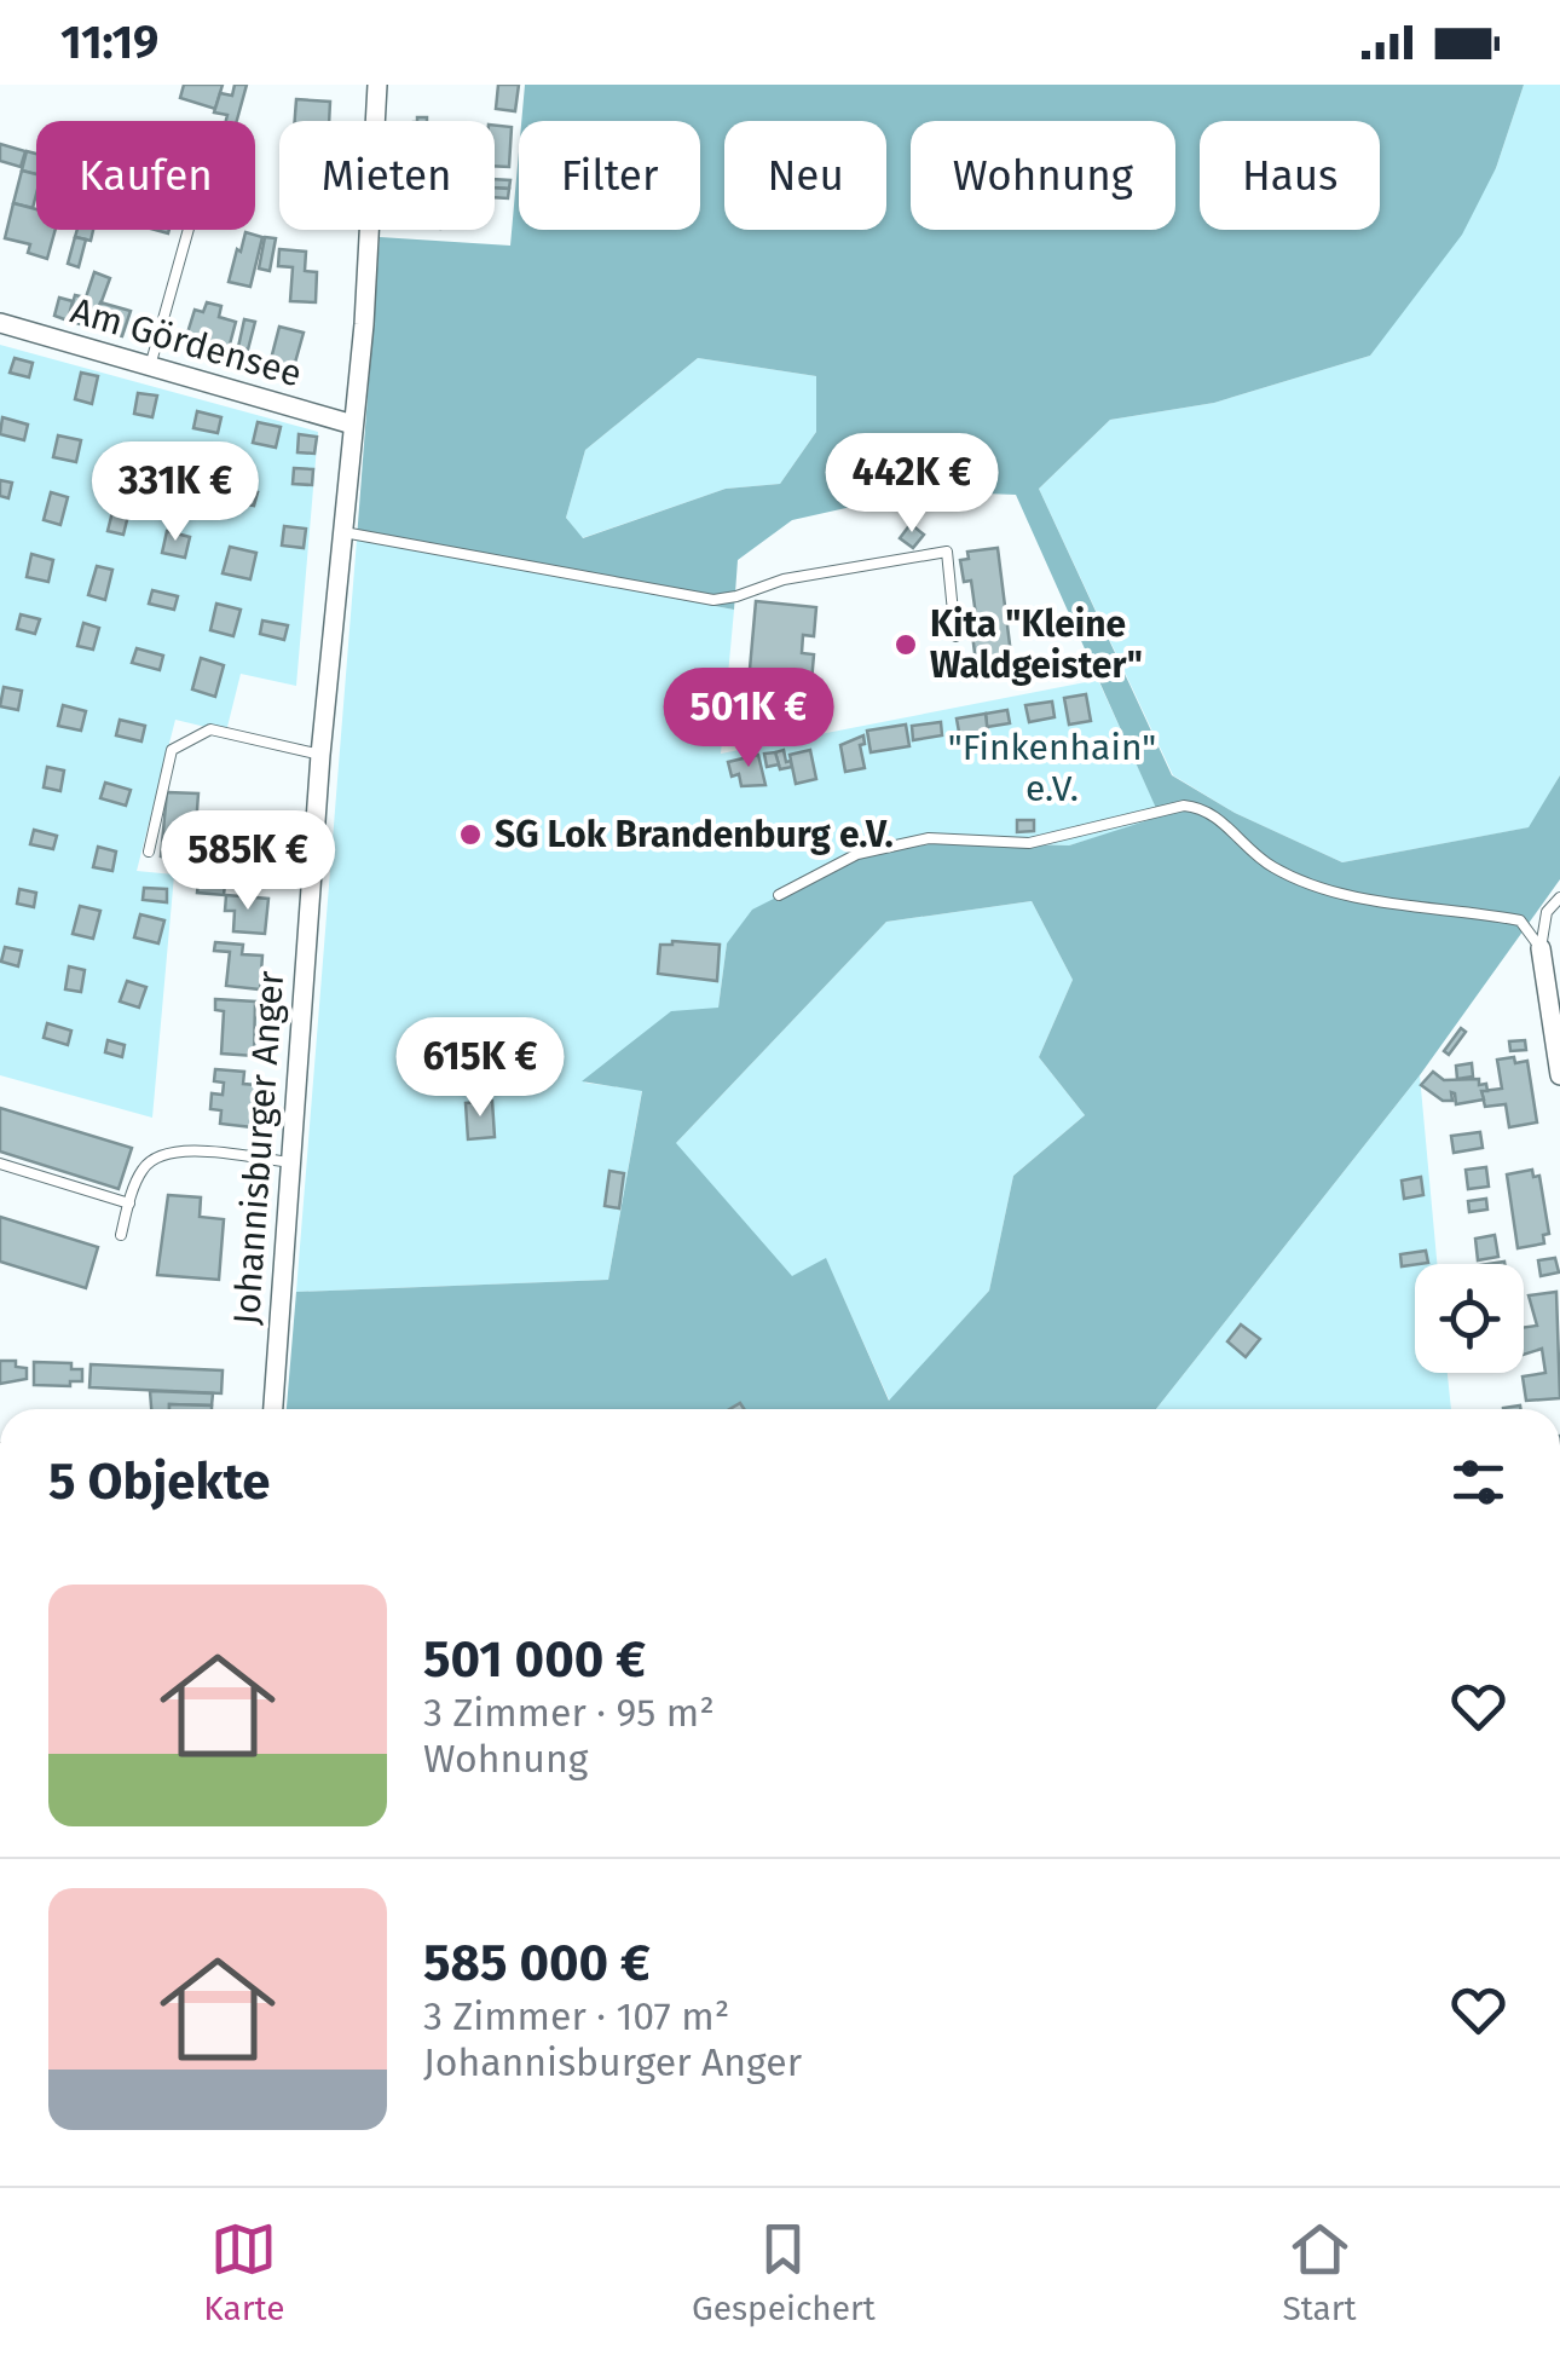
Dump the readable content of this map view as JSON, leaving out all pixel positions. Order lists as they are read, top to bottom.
{
  "streets": {
    "street": ["Am Gördensee", "Johannisburger Anger"]
  },
  "crossings": [
    ["Am Gördensee", "Johannisburger Anger"]
  ],
  "parks": ["\"Finkenhain\" e.V."],
  "places": ["Kita \"Kleine Waldgeister\"", "SG Lok Brandenburg e.V."],
  "page": {
    "status": "11:19",
    "chip": [
      "Kaufen",
      "Mieten",
      "Filter",
      "Neu",
      "Wohnung",
      "Haus"
    ],
    "price": [
      "442K €",
      "331K €",
      "501K €",
      "585K €",
      "615K €"
    ],
    "heading": "5 Objekte",
    "list": [
      {
        "name": "501 000 €",
        "note": "3 Zimmer · 95 m² · Wohnung"
      },
      {
        "name": "585 000 €",
        "note": "3 Zimmer · 107 m² · Johannisburger Anger"
      }
    ],
    "tabs": ["Karte", "Gespeichert", "Start"]
  }
}
